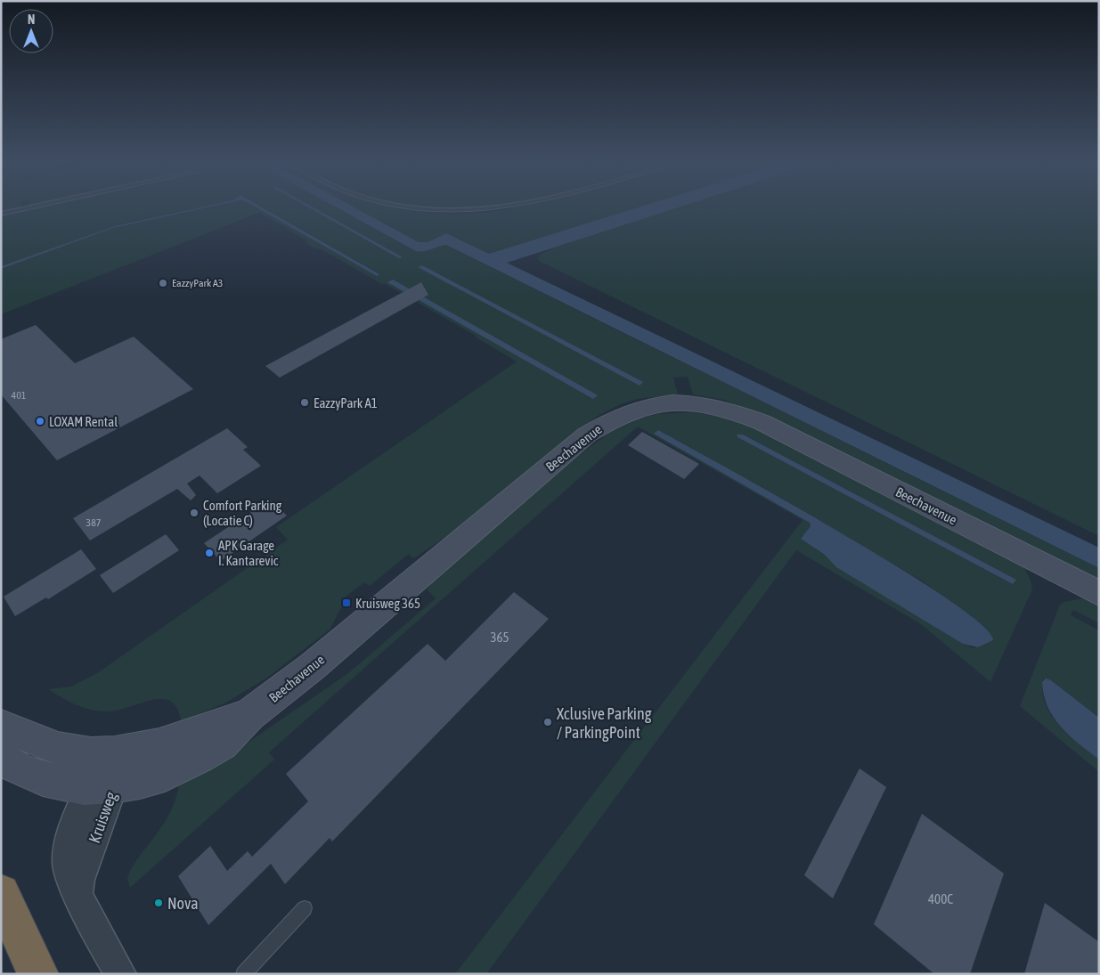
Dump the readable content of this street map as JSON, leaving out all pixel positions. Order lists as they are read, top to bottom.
{
  "streets": {
    "street": ["Beechavenue", "Kruisweg"]
  },
  "crossings": [
    ["Beechavenue", "Kruisweg"]
  ],
  "places": {
    "other": [
      "EazzyPark A3",
      "EazzyPark A1",
      "LOXAM Rental",
      "Comfort Parking (Locatie C)",
      "APK Garage I. Kantarevic",
      "Xclusive Parking / ParkingPoint",
      "Nova"
    ],
    "transit": ["Kruisweg 365"]
  },
  "house_numbers": [
    "401",
    "387",
    "365",
    "400C"
  ],
  "north": "top"
}
